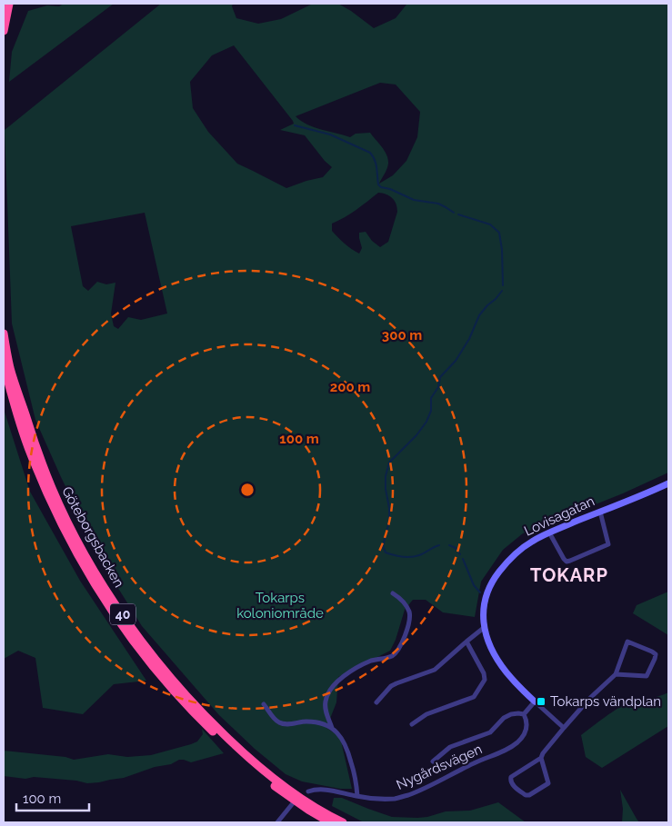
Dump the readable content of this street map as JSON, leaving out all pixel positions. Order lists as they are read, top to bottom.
{
  "streets": {
    "highway": ["Göteborgsbacken", "40"],
    "street": ["Lovisagatan", "Nygårdsvägen"]
  },
  "districts": ["TOKARP"],
  "parks": ["Tokarps koloniområde"],
  "places": {
    "transit": ["Tokarps vändplan"]
  },
  "scale_bar": "100 m",
  "rings": ["300 m", "200 m", "100 m"]
}
